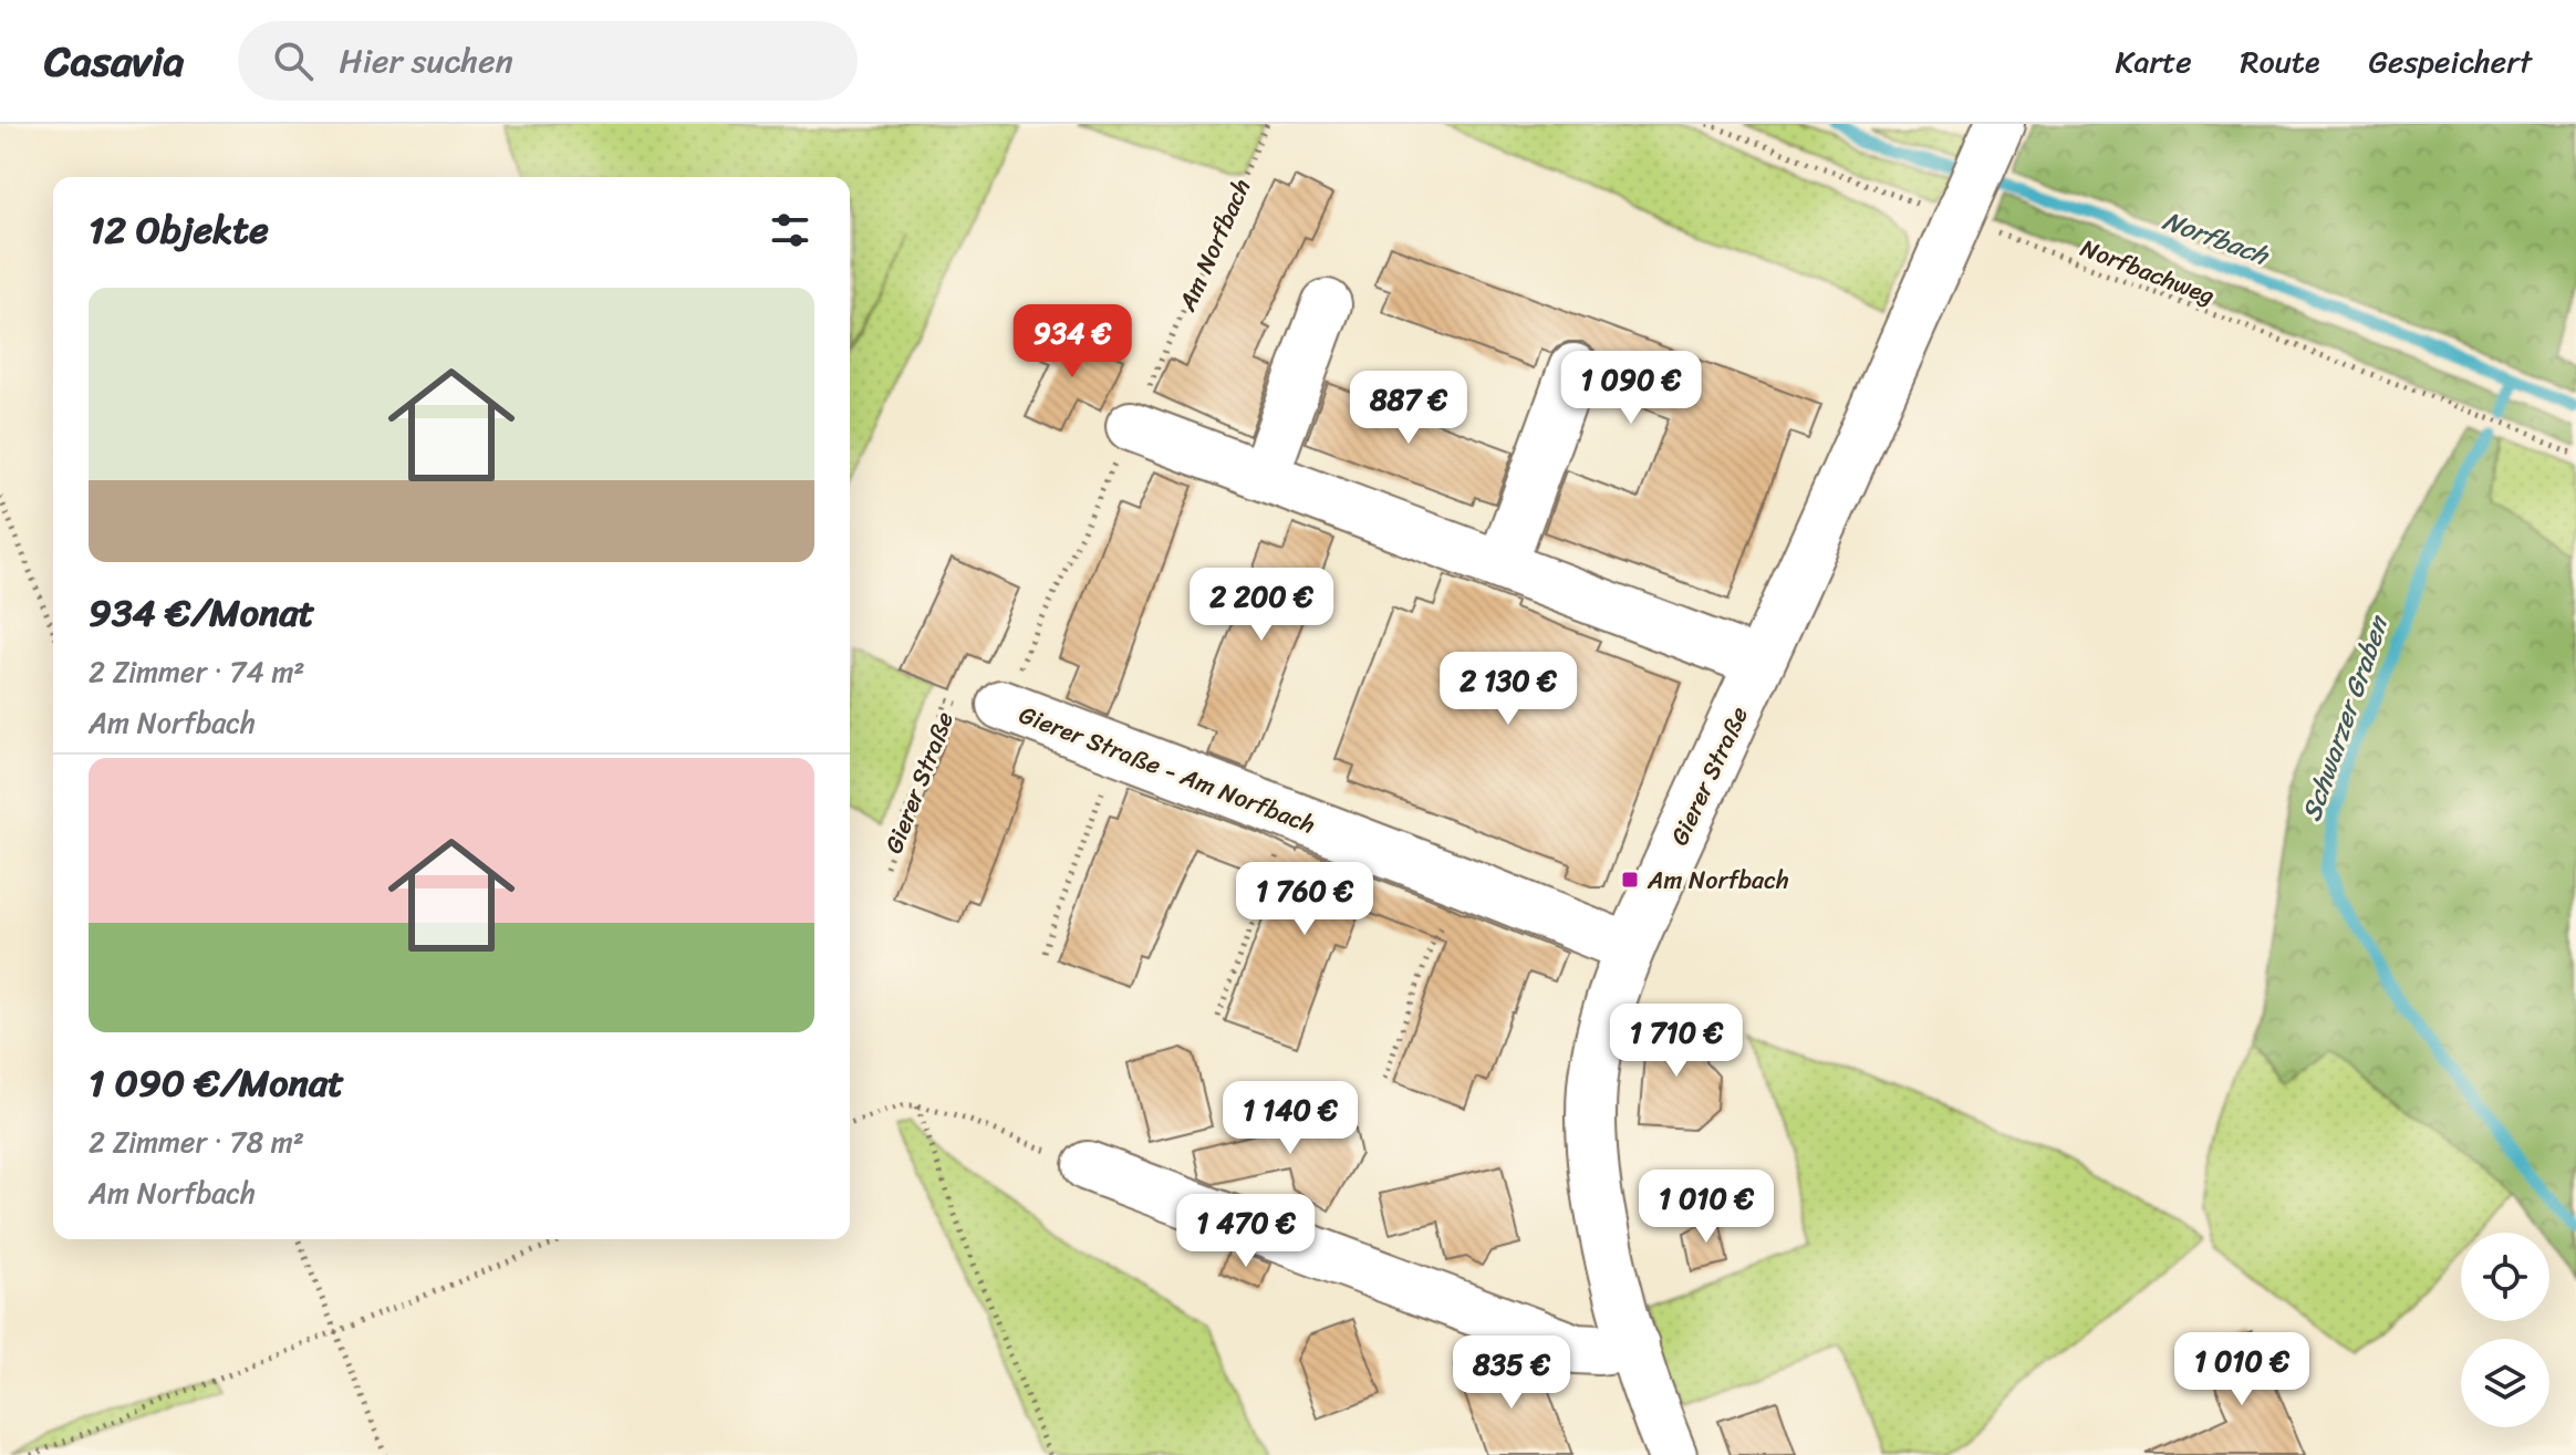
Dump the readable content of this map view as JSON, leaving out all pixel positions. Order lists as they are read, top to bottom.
{
  "streets": {
    "street": ["Gierer Straße - Am Norfbach", "Gierer Straße"],
    "path": ["Am Norfbach", "Norfbachweg"]
  },
  "crossings": [
    ["Am Norfbach", "Gierer Straße - Am Norfbach"],
    ["Am Norfbach", "Gierer Straße"],
    ["Norfbachweg", "Gierer Straße"],
    ["Gierer Straße - Am Norfbach", "Gierer Straße"]
  ],
  "water": ["Norfbach", "Schwarzer Graben"],
  "places": {
    "transit": ["Am Norfbach"]
  },
  "page": {
    "header": "Casavia",
    "search": "Hier suchen",
    "nav": ["Karte", "Route", "Gespeichert"],
    "heading": "12 Objekte",
    "list": [
      {
        "name": "934 €/Monat",
        "note": "2 Zimmer · 74 m² · Am Norfbach"
      },
      {
        "name": "1 090 €/Monat",
        "note": "2 Zimmer · 78 m² · Am Norfbach"
      }
    ],
    "price": [
      "934 €",
      "1 090 €",
      "887 €",
      "2 200 €",
      "2 130 €",
      "1 760 €",
      "1 710 €",
      "1 140 €",
      "1 010 €",
      "1 470 €",
      "1 010 €",
      "835 €"
    ]
  }
}
